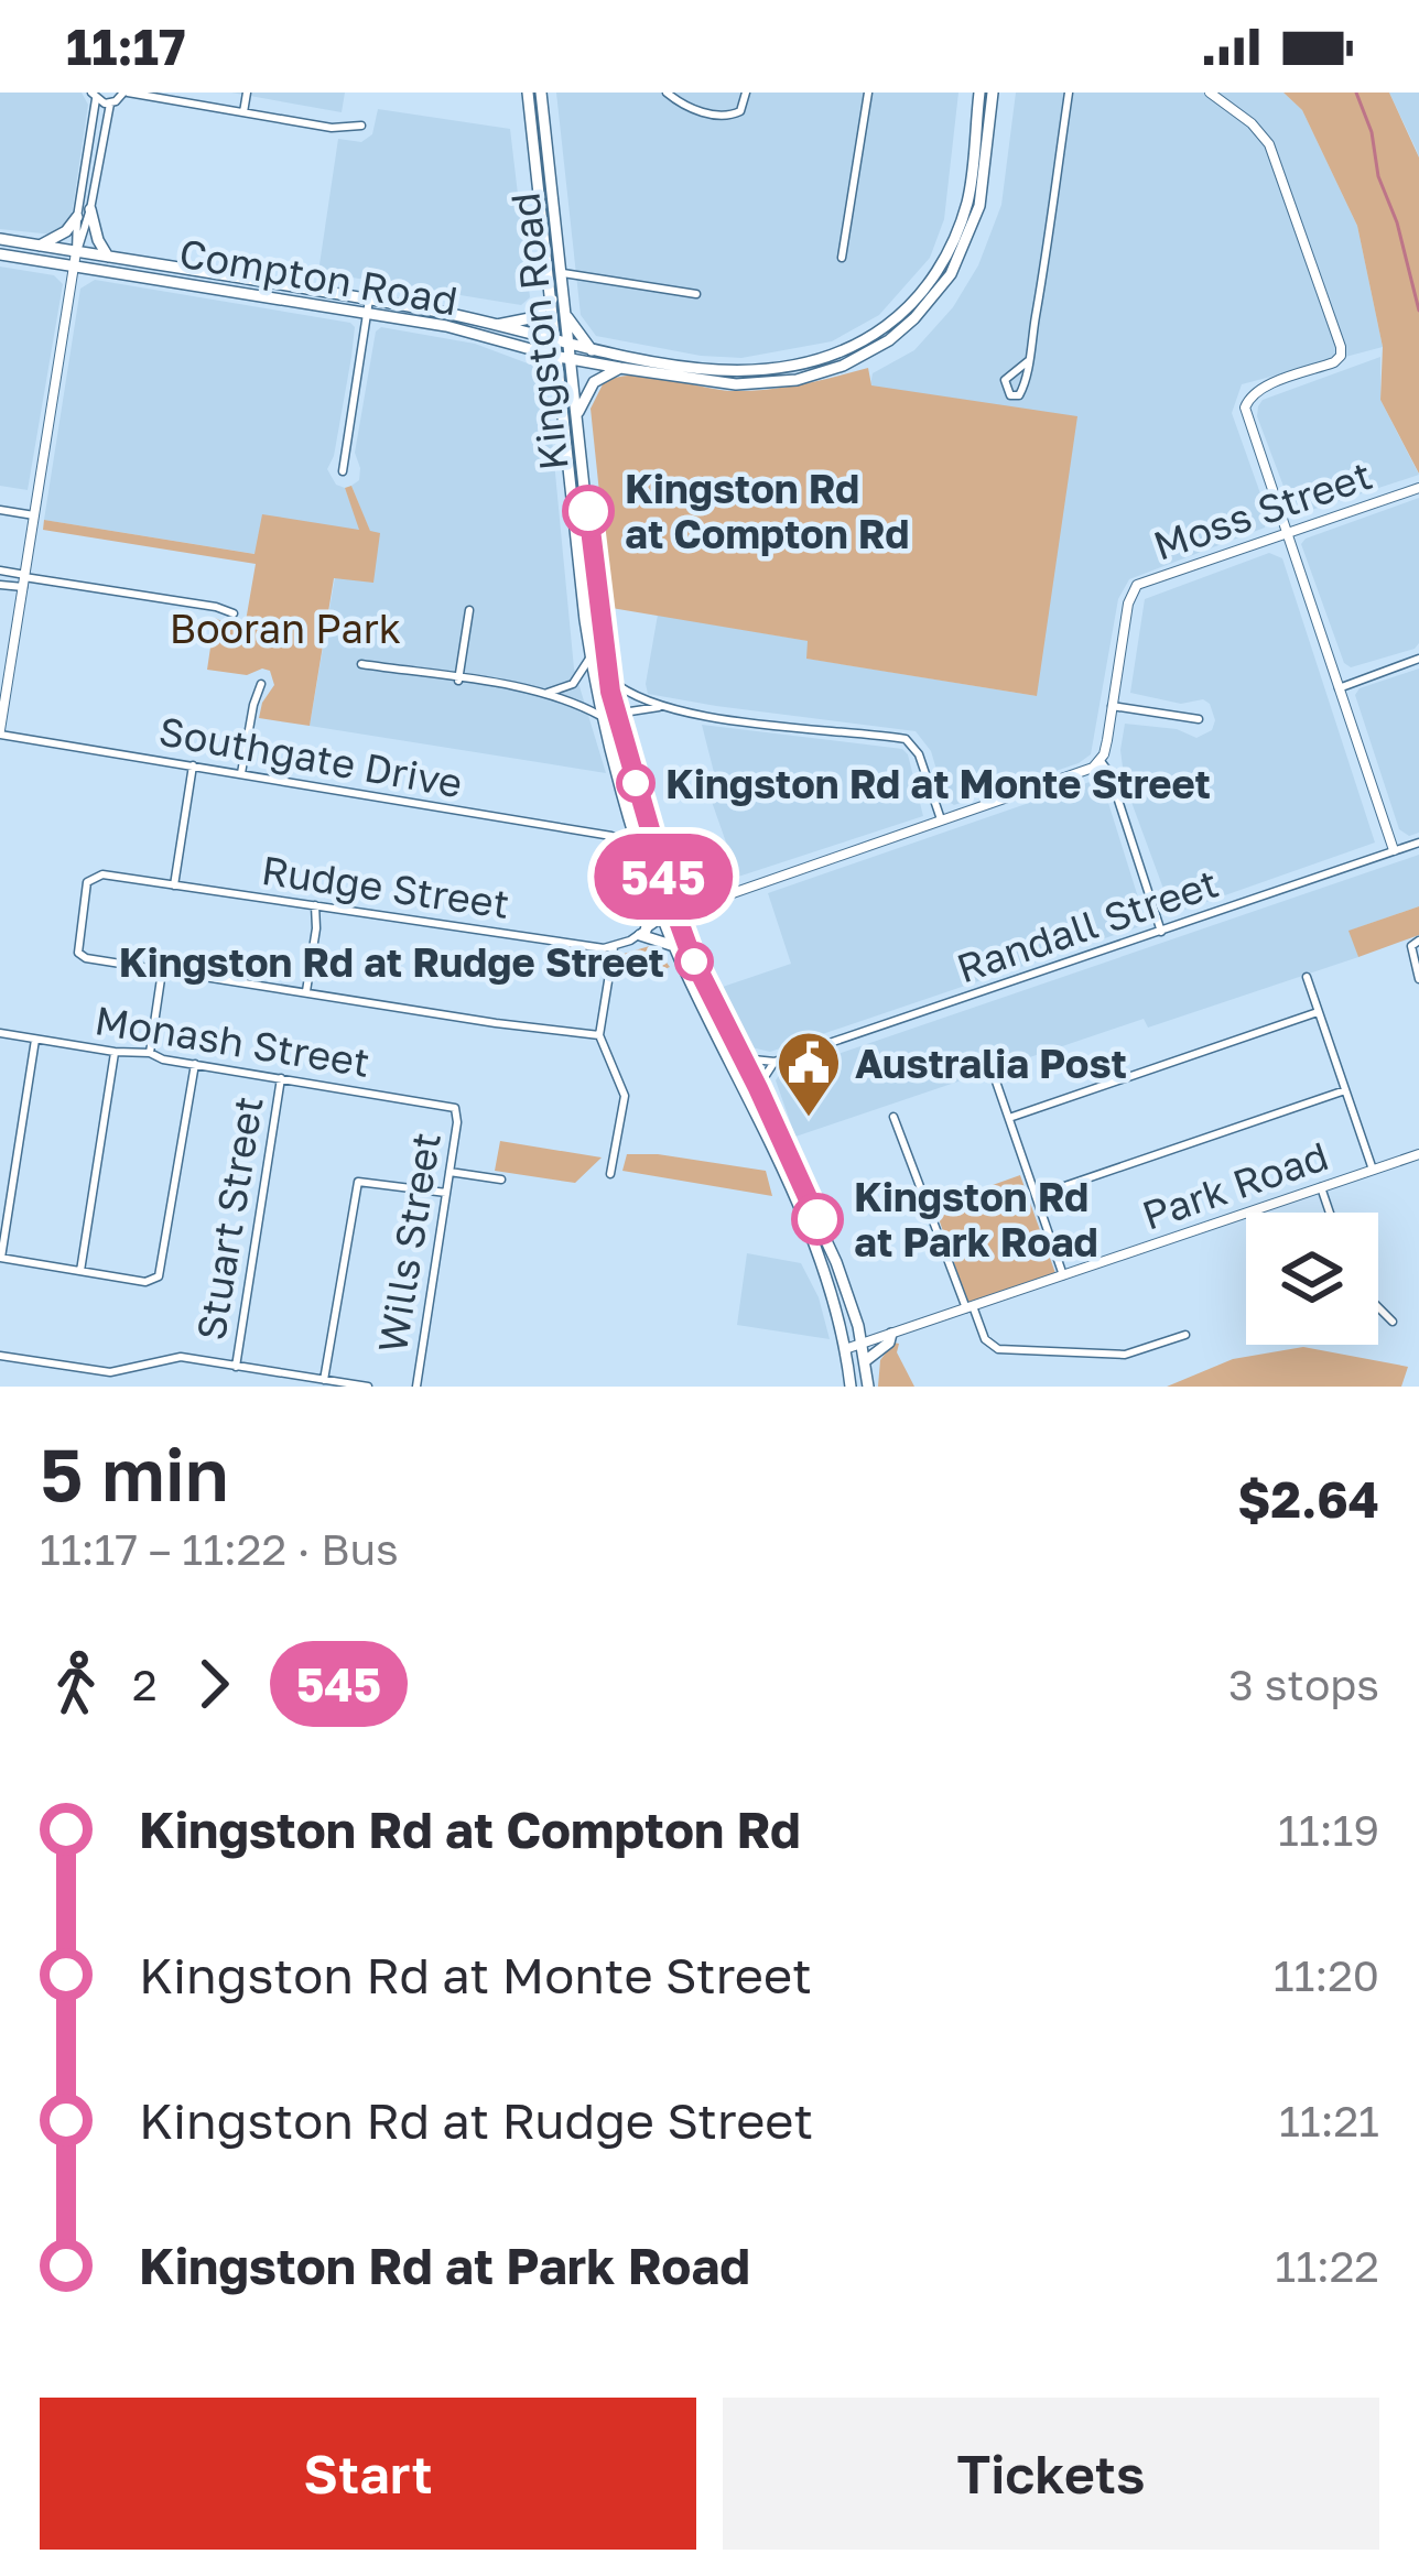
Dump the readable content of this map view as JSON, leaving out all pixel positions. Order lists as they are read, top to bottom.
{
  "streets": {
    "main road": ["Compton Road", "Kingston Road"],
    "street": [
      "Moss Street",
      "Southgate Drive",
      "Rudge Street",
      "Randall Street",
      "Monash Street",
      "Park Road",
      "Stuart Street",
      "Wills Street"
    ]
  },
  "crossings": [
    ["Compton Road", "Kingston Road"],
    ["Kingston Road", "Southgate Drive"],
    ["Kingston Road", "Randall Street"],
    ["Kingston Road", "Park Road"],
    ["Monash Street", "Stuart Street"],
    ["Monash Street", "Wills Street"]
  ],
  "parks": ["Booran Park"],
  "places": {
    "other": [
      "Kingston Rd at Compton Rd",
      "Kingston Rd at Monte Street",
      "Kingston Rd at Rudge Street",
      "Kingston Rd at Park Road"
    ],
    "public building": ["Australia Post"]
  },
  "lines": ["bus line 545"],
  "page": {
    "status": "11:17",
    "on_map": "545",
    "heading": ["5 min", "11:17 – 11:22 · Bus", "$2.64"],
    "legs": ["2", "545", "3 stops"],
    "list": [
      {
        "name": "Kingston Rd at Compton Rd",
        "value": "11:19"
      },
      {
        "name": "Kingston Rd at Monte Street",
        "value": "11:20"
      },
      {
        "name": "Kingston Rd at Rudge Street",
        "value": "11:21"
      },
      {
        "name": "Kingston Rd at Park Road",
        "value": "11:22"
      }
    ],
    "buttons": ["Start", "Tickets"]
  }
}
